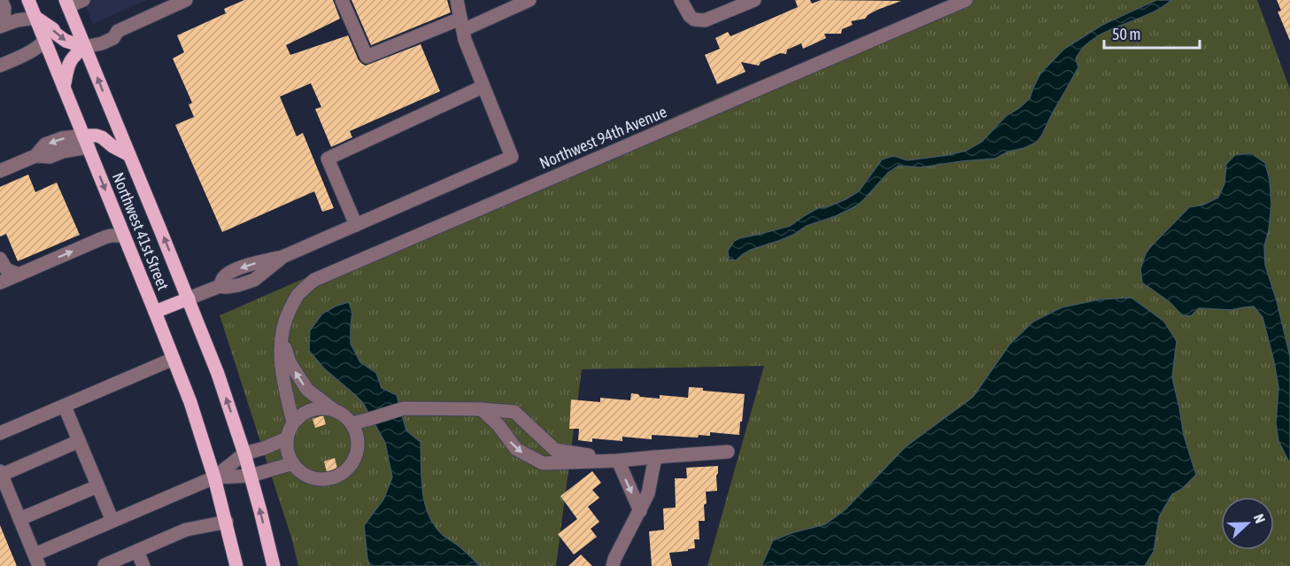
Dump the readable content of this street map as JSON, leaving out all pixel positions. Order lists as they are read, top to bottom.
{
  "streets": {
    "main road": ["Northwest 41st Street"],
    "street": ["Northwest 94th Avenue"]
  },
  "scale_bar": "50 m",
  "north": "right"
}
